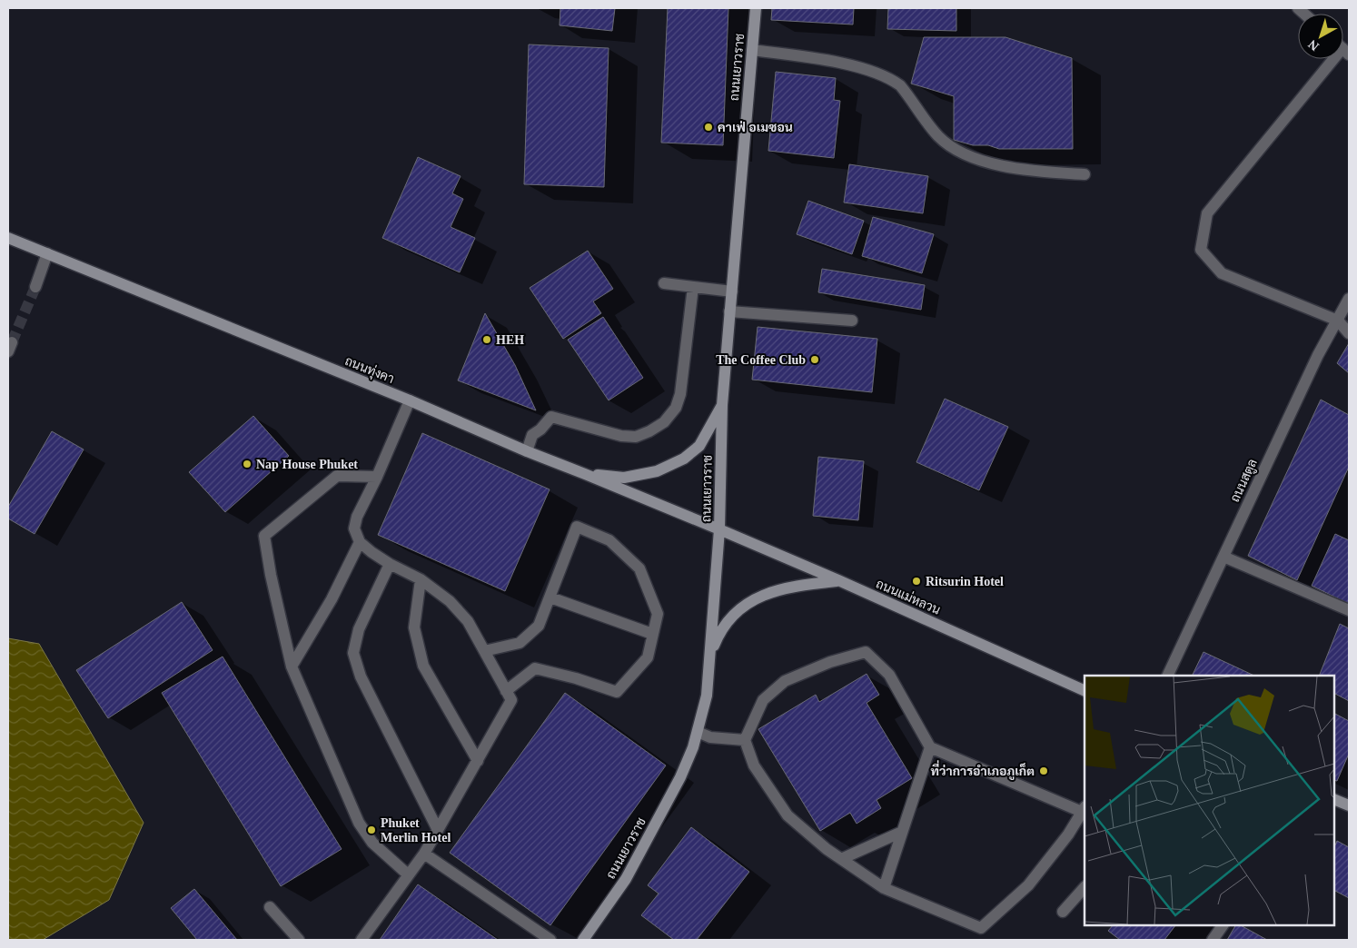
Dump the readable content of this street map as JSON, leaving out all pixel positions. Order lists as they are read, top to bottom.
{
  "streets": {
    "main road": ["ถนนเยาวราช", "ถนนทุ่งคา", "ถนนแม่หลวน"],
    "street": ["ถนนสตูล"]
  },
  "crossings": [
    ["ถนนเยาวราช", "ถนนทุ่งคา"],
    ["ถนนเยาวราช", "ถนนแม่หลวน"],
    ["ถนนทุ่งคา", "ถนนแม่หลวน"]
  ],
  "places": [
    "คาเฟ่ อเมซอน",
    "HEH",
    "The Coffee Club",
    "Nap House Phuket",
    "Ritsurin Hotel",
    "ที่ว่าการอำเภอภูเก็ต",
    "Phuket Merlin Hotel"
  ],
  "north": "bottom left"
}
